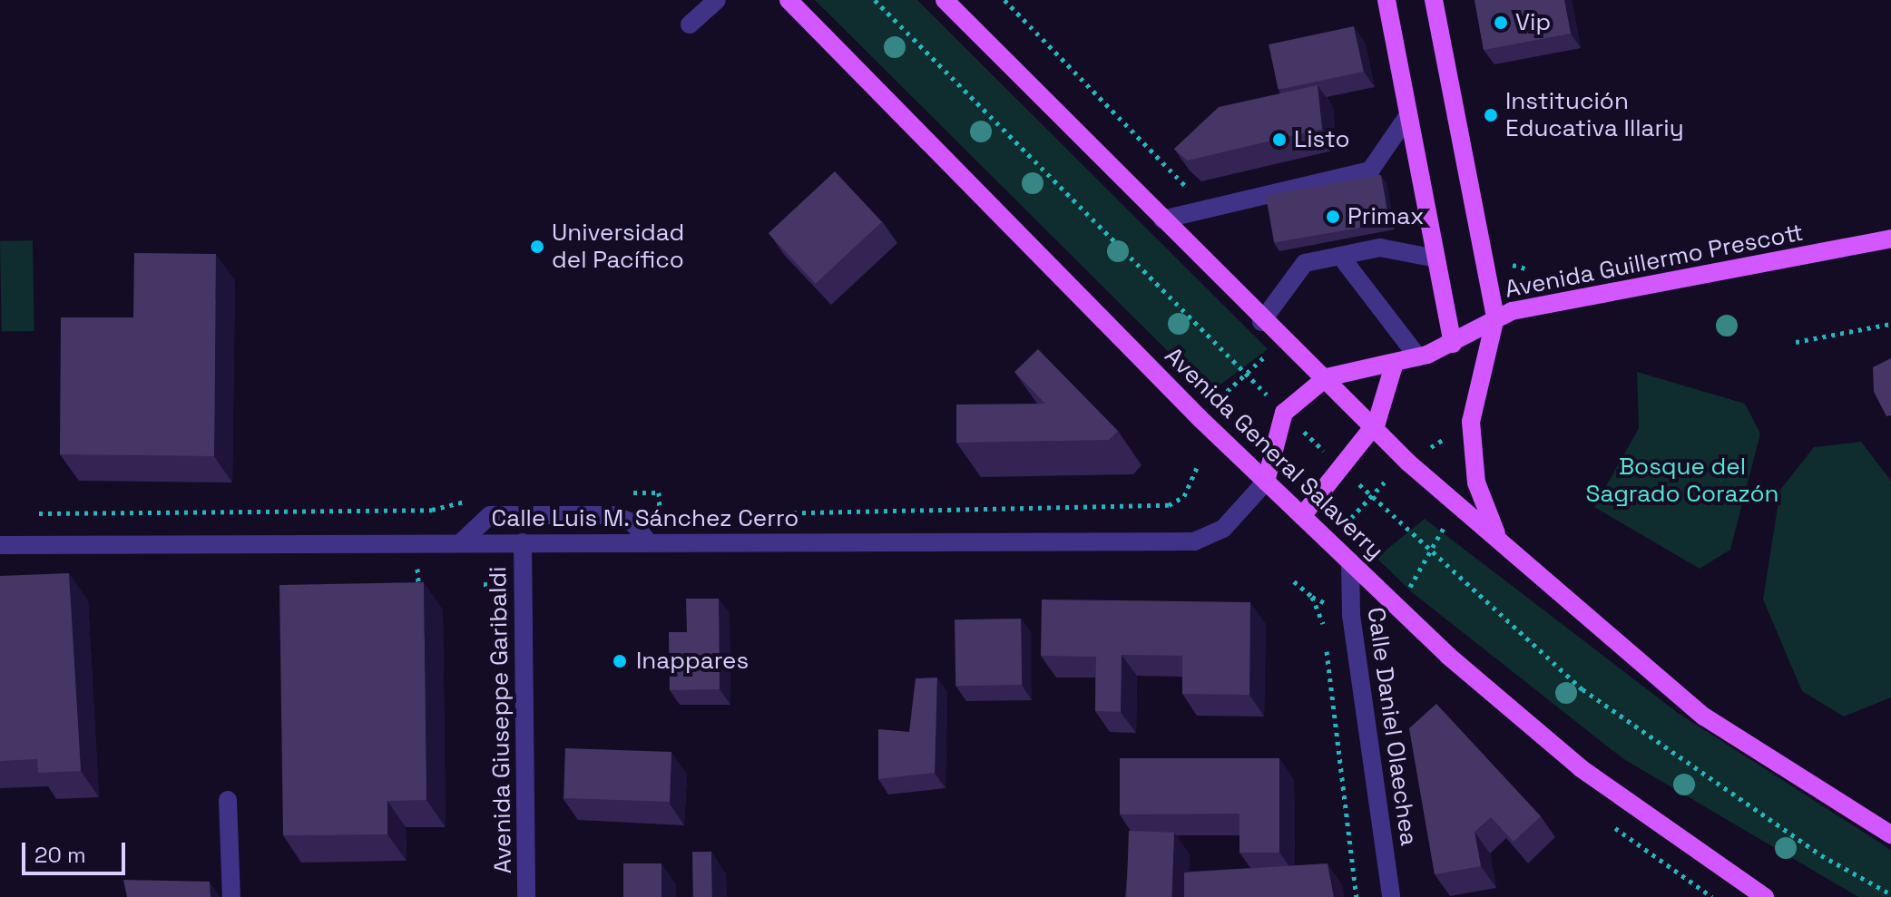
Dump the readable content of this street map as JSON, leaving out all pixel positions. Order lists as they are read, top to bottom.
{
  "streets": {
    "main road": ["Avenida Guillermo Prescott", "Avenida General Salaverry"],
    "street": ["Calle Luis M. Sánchez Cerro", "Avenida Giuseppe Garibaldi", "Calle Daniel Olaechea"]
  },
  "crossings": [
    ["Avenida General Salaverry", "Calle Luis M. Sánchez Cerro"],
    ["Avenida General Salaverry", "Calle Daniel Olaechea"],
    ["Calle Luis M. Sánchez Cerro", "Avenida Giuseppe Garibaldi"]
  ],
  "parks": ["Bosque del Sagrado Corazón"],
  "places": [
    "Vip",
    "Institución Educativa Illariy",
    "Listo",
    "Primax",
    "Universidad del Pacífico",
    "Inappares"
  ],
  "scale_bar": "20 m"
}
